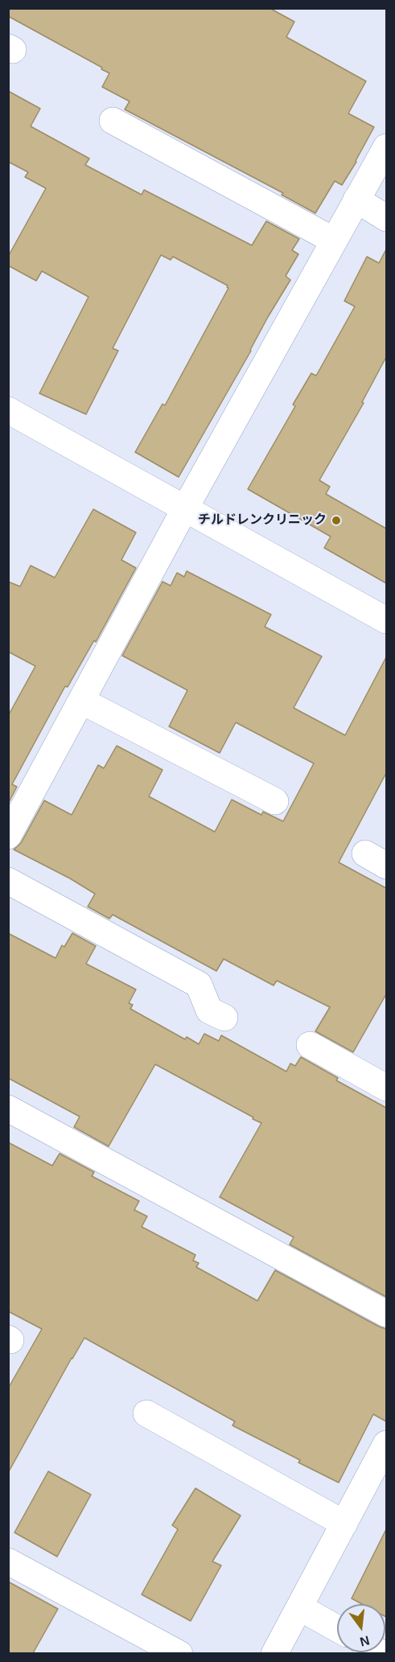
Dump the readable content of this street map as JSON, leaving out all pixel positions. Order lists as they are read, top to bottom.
{
  "places": ["チルドレンクリニック"],
  "north": "bottom"
}
